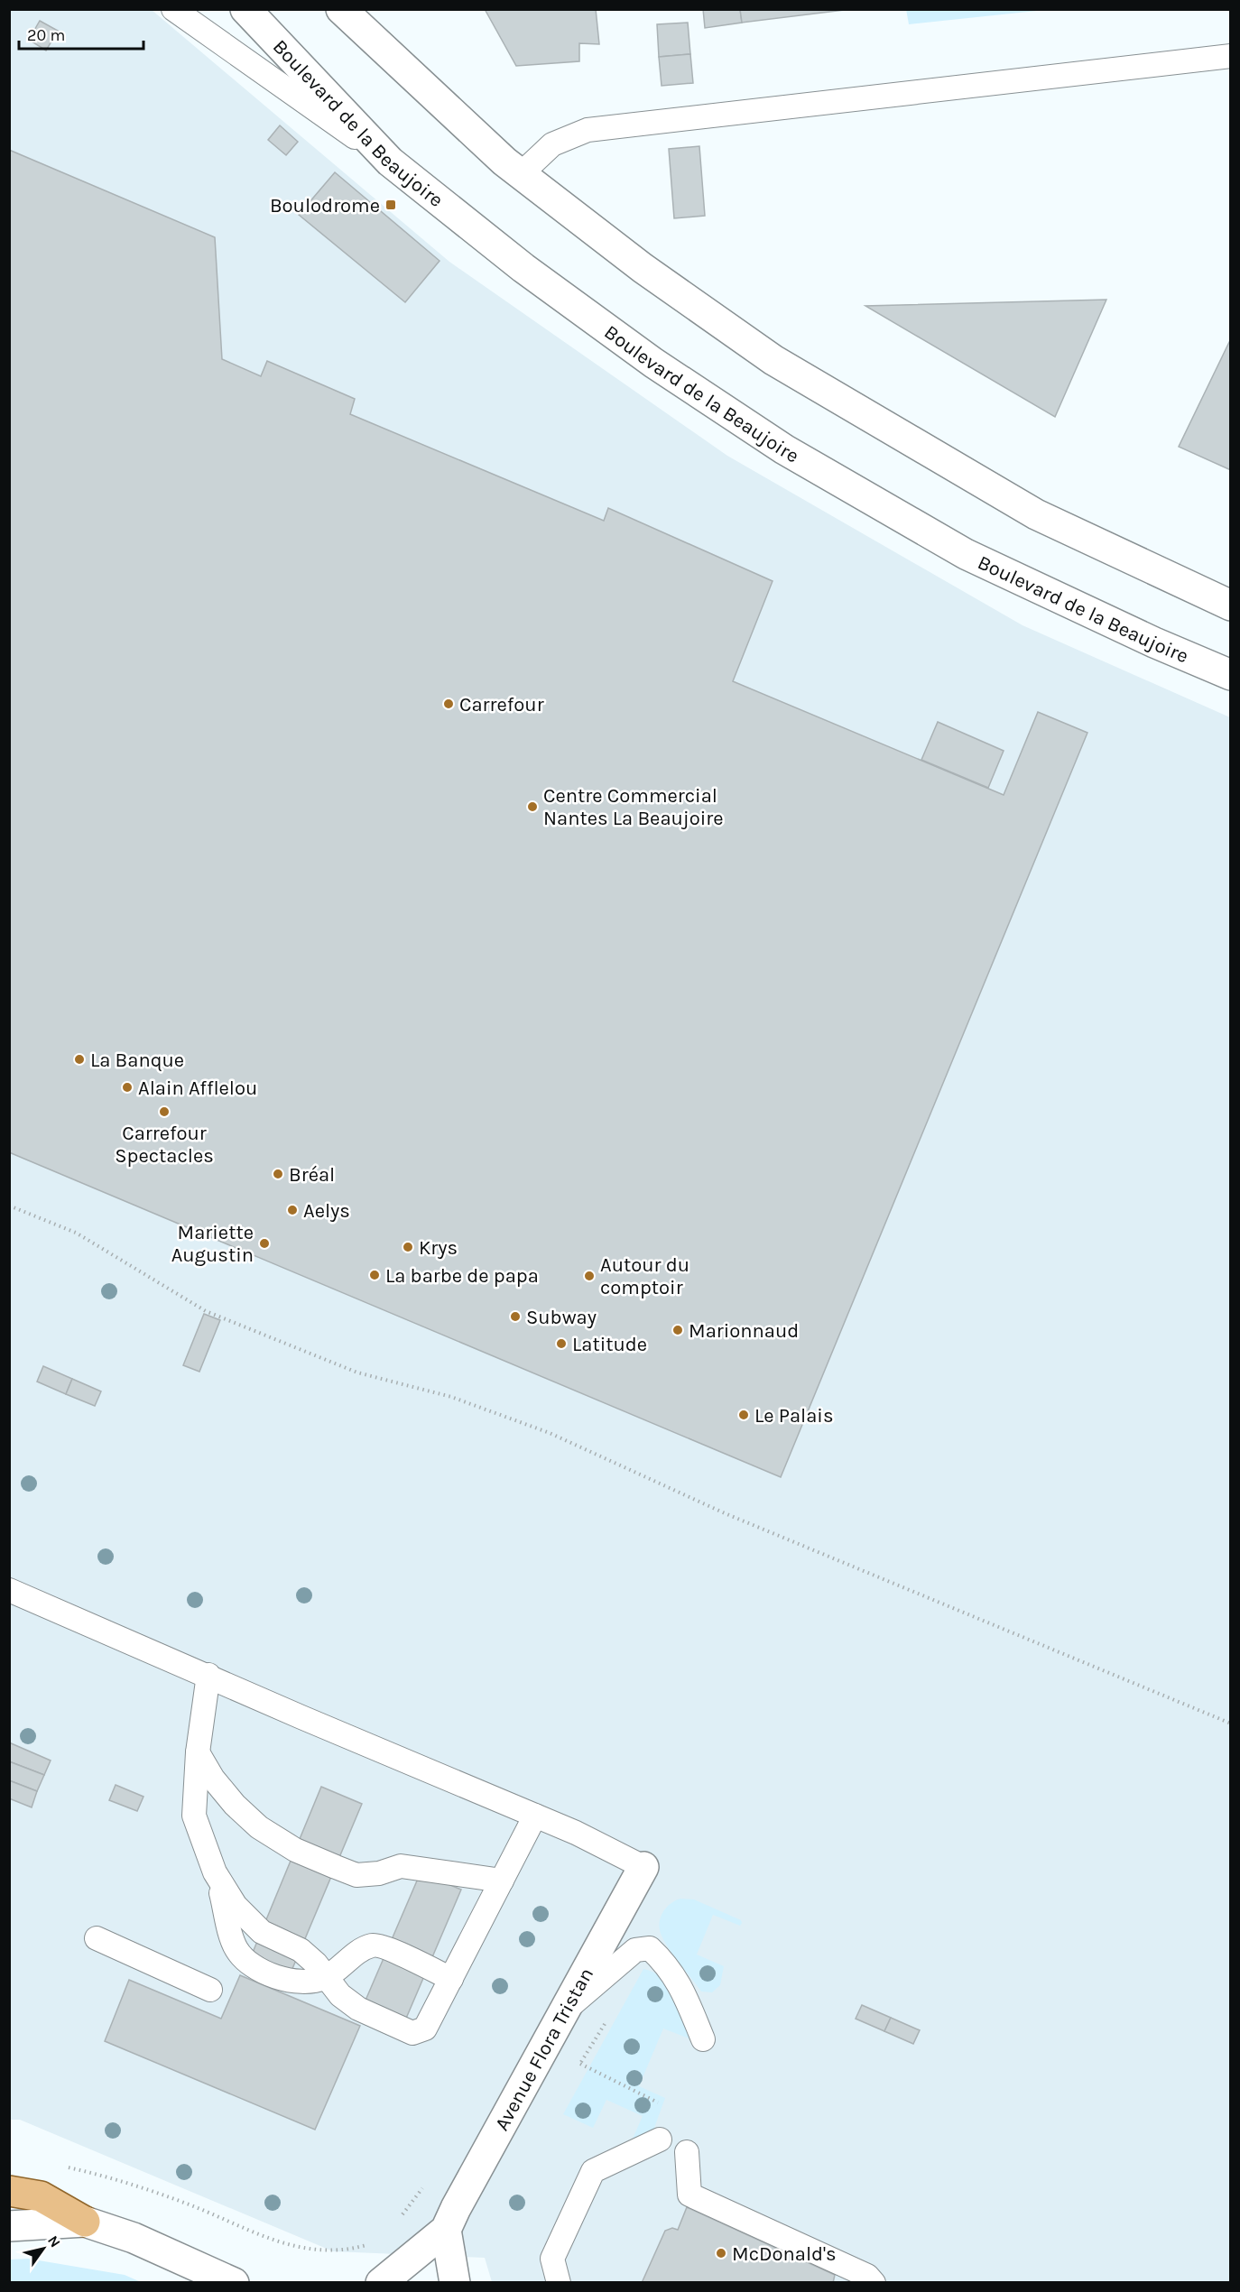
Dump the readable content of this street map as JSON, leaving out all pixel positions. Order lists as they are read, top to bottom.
{
  "streets": {
    "main road": ["Boulevard de la Beaujoire", "Avenue Flora Tristan"]
  },
  "places": {
    "transit": ["Boulodrome"],
    "other": [
      "Carrefour",
      "Centre Commercial Nantes La Beaujoire",
      "La Banque",
      "Alain Afflelou",
      "Carrefour Spectacles",
      "Bréal",
      "Aelys",
      "Mariette Augustin",
      "Krys",
      "La barbe de papa",
      "Autour du comptoir",
      "Subway",
      "Marionnaud",
      "Latitude",
      "Le Palais",
      "McDonald's"
    ]
  },
  "scale_bar": "20 m",
  "north": "top right"
}
